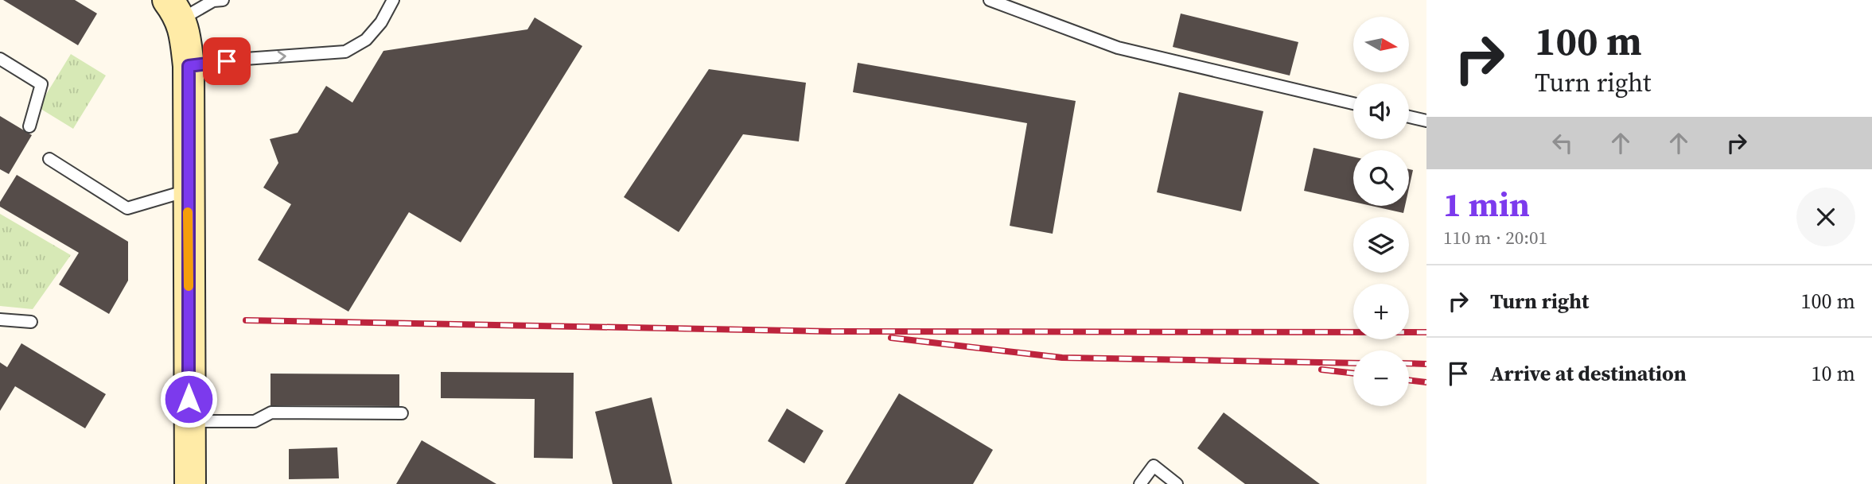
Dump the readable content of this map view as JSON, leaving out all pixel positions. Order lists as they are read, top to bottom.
{
  "north": "right",
  "page": {
    "turn": ["100 m", "Turn right"],
    "map_buttons": ["+", "−"],
    "heading": ["1 min", "110 m · 20:01"],
    "list": [
      {
        "name": "Turn right",
        "value": "100 m"
      },
      {
        "name": "Arrive at destination",
        "value": "10 m"
      }
    ]
  }
}
